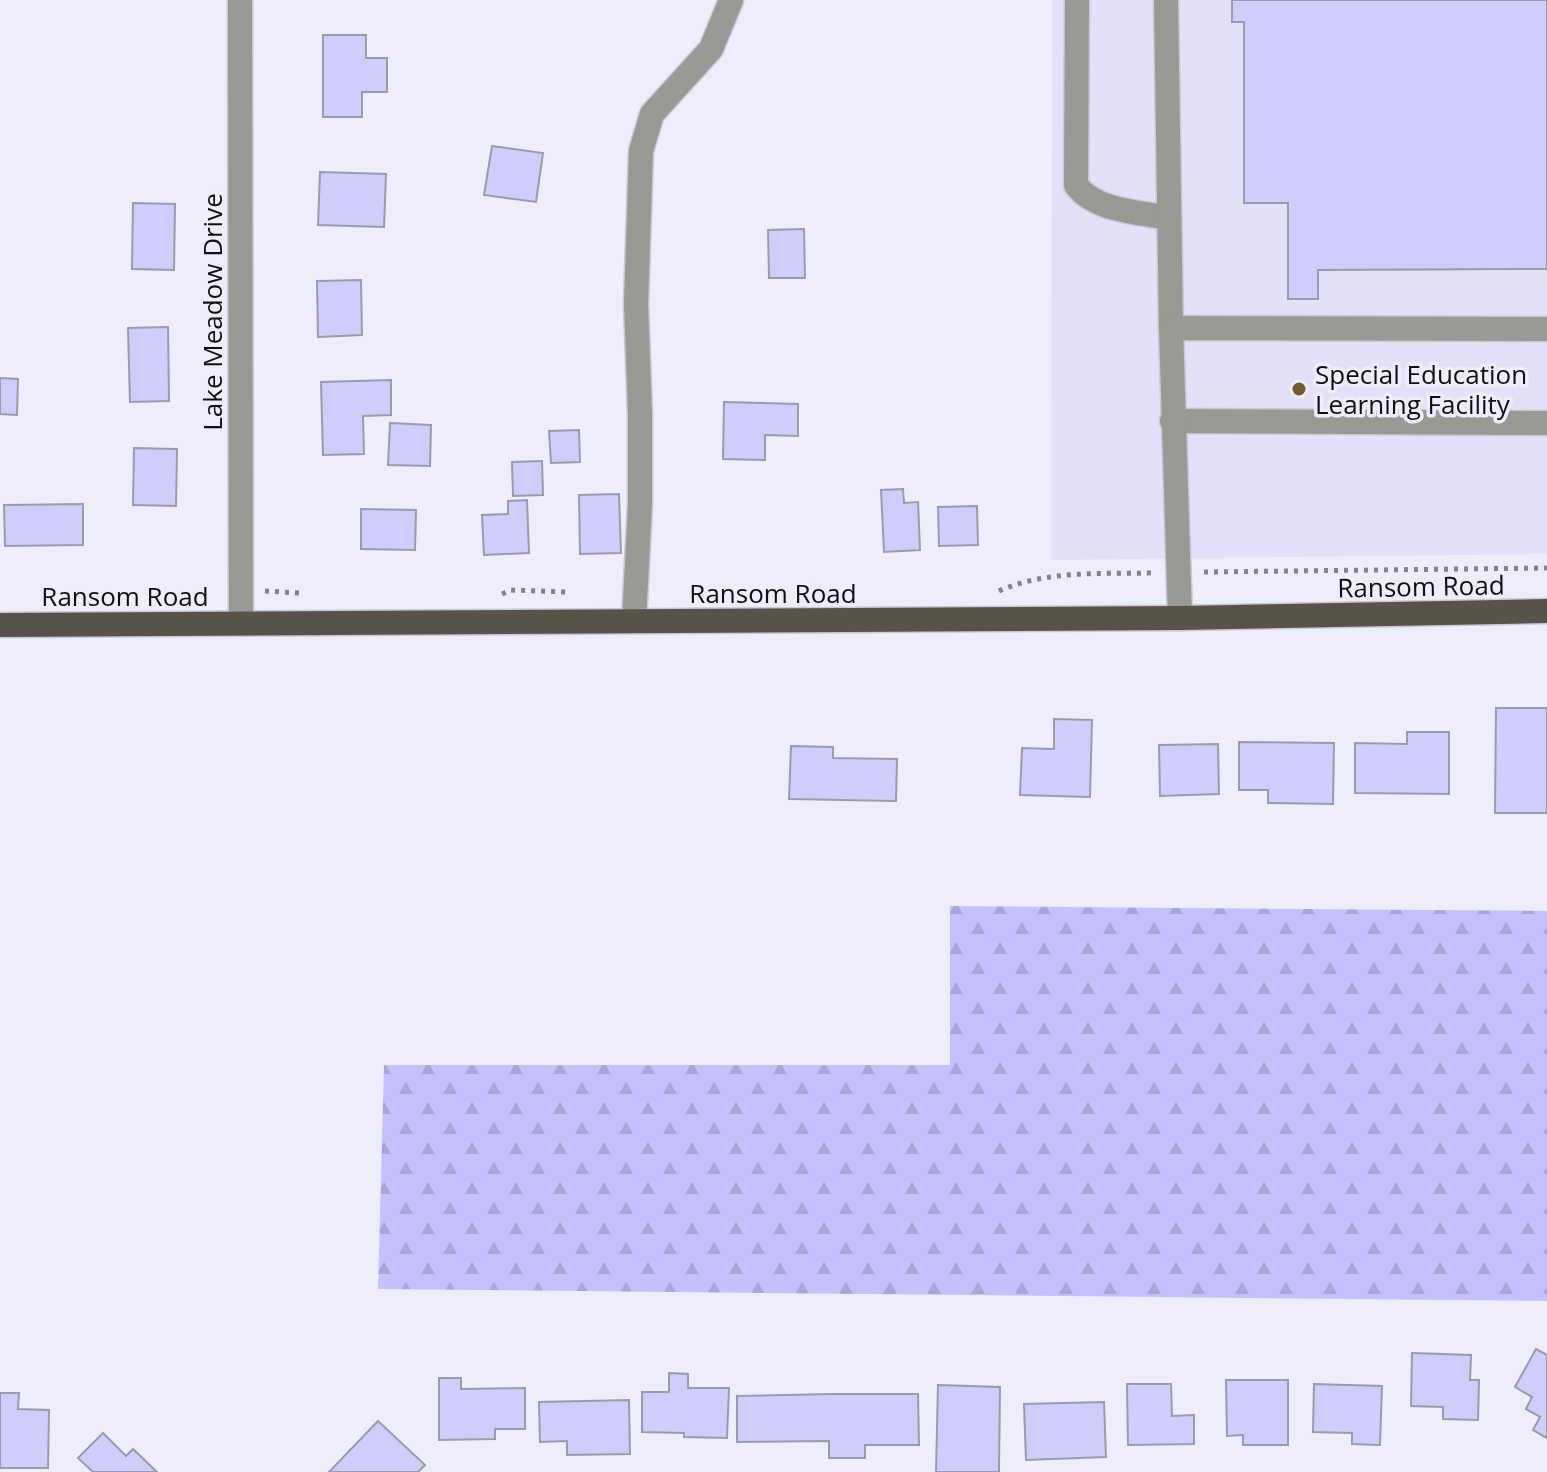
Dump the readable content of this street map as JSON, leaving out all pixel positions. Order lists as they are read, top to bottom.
{
  "streets": {
    "main road": ["Ransom Road"],
    "street": ["Lake Meadow Drive"]
  },
  "crossings": [
    ["Lake Meadow Drive", "Ransom Road"]
  ],
  "places": ["Special Education Learning Facility"]
}
